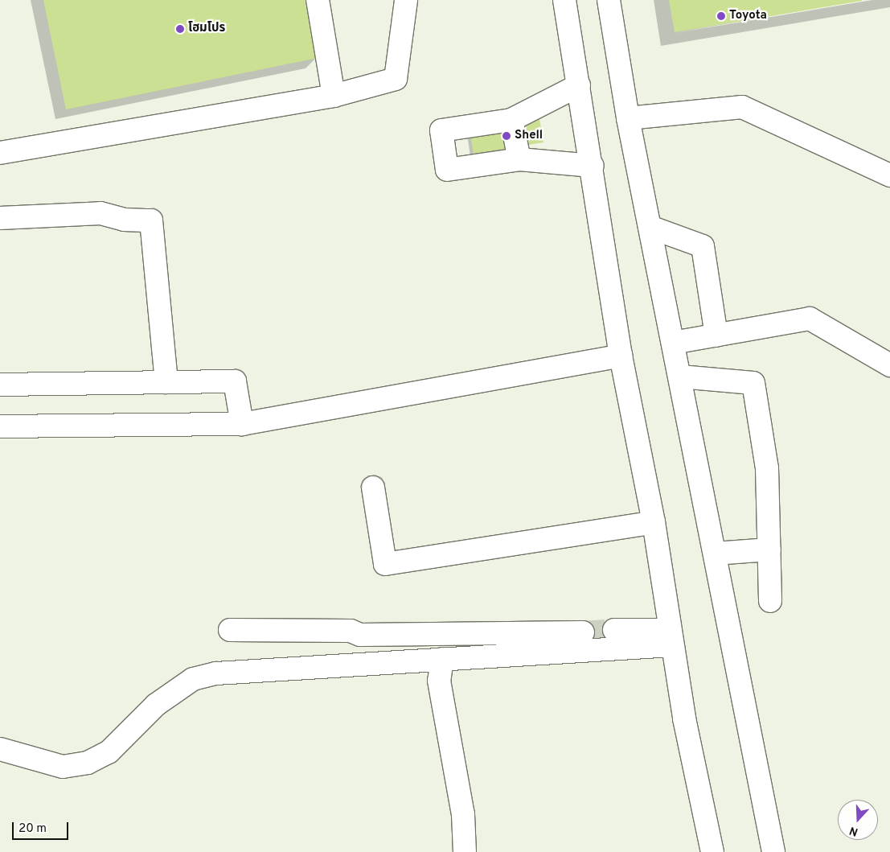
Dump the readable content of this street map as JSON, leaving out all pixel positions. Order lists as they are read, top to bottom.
{
  "places": ["Toyota", "โฮมโปร", "Shell"],
  "scale_bar": "20 m",
  "north": "bottom"
}
